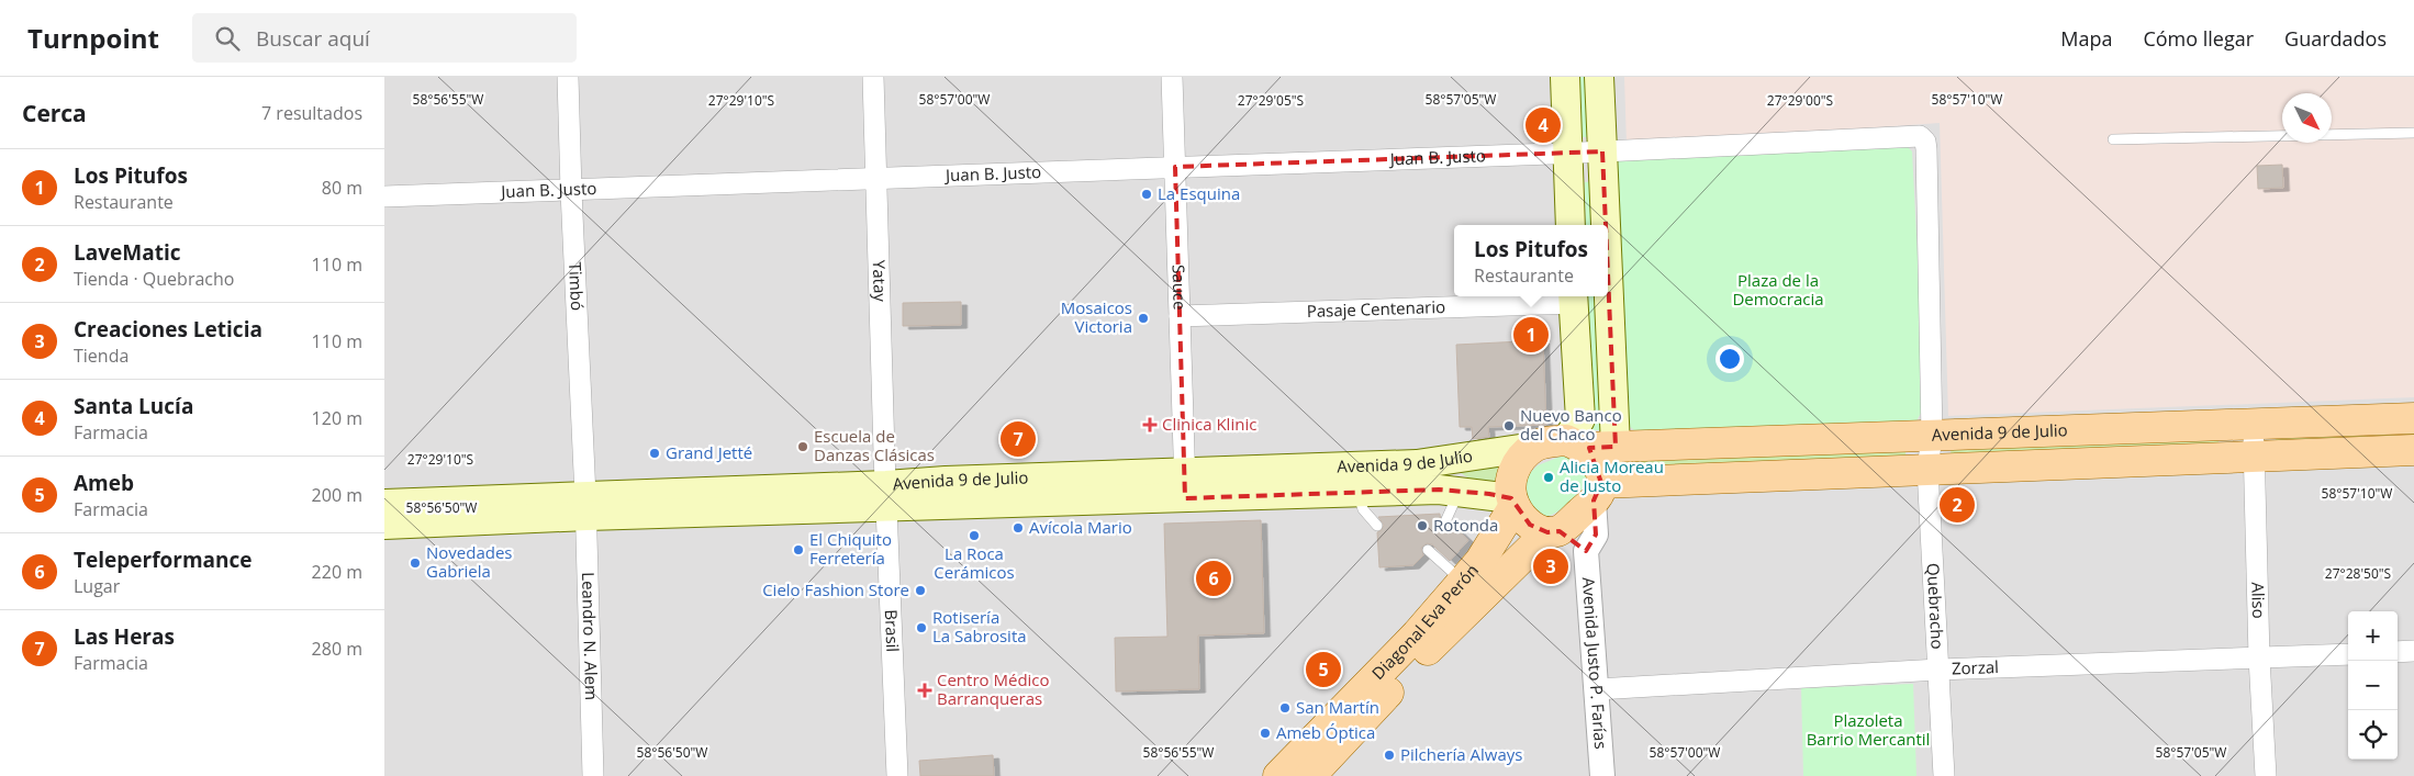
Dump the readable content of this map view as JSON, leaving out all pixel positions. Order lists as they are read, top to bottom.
{
  "streets": {
    "main road": ["Avenida 9 de Julio", "Diagonal Eva Perón"],
    "street": [
      "Juan B. Justo",
      "Yatay",
      "Timbó",
      "Sauce",
      "Pasaje Centenario",
      "Aliso",
      "Quebracho",
      "Brasil",
      "Leandro N. Alem",
      "Avenida Justo P. Farías",
      "Zorzal"
    ]
  },
  "crossings": [
    ["Juan B. Justo", "Yatay"],
    ["Juan B. Justo", "Timbó"],
    ["Juan B. Justo", "Sauce"],
    ["Juan B. Justo", "Avenida 9 de Julio"],
    ["Juan B. Justo", "Quebracho"],
    ["Yatay", "Avenida 9 de Julio"],
    ["Yatay", "Brasil"],
    ["Timbó", "Avenida 9 de Julio"],
    ["Timbó", "Leandro N. Alem"],
    ["Sauce", "Pasaje Centenario"],
    ["Sauce", "Avenida 9 de Julio"],
    ["Avenida 9 de Julio", "Aliso"],
    ["Avenida 9 de Julio", "Quebracho"],
    ["Avenida 9 de Julio", "Diagonal Eva Perón"],
    ["Avenida 9 de Julio", "Brasil"],
    ["Avenida 9 de Julio", "Leandro N. Alem"],
    ["Avenida 9 de Julio", "Avenida Justo P. Farías"],
    ["Aliso", "Zorzal"],
    ["Quebracho", "Zorzal"],
    ["Diagonal Eva Perón", "Avenida Justo P. Farías"],
    ["Avenida Justo P. Farías", "Zorzal"]
  ],
  "parks": ["Plaza de la Democracia", "Plazoleta Barrio Mercantil"],
  "places": {
    "other": [
      "La Esquina",
      "Mosaicos Victoria",
      "Nuevo Banco del Chaco",
      "Escuela de Danzas Clásicas",
      "Grand Jetté",
      "Alicia Moreau de Justo",
      "Rotonda",
      "Avícola Mario",
      "La Roca Cerámicos",
      "El Chiquito Ferretería",
      "Novedades Gabriela",
      "Cielo Fashion Store",
      "Rotisería La Sabrosita",
      "San Martín",
      "Ameb Óptica",
      "Pilchería Always"
    ],
    "health": ["Clinica Klinic", "Centro Médico Barranqueras"]
  },
  "north": "bottom right",
  "page": {
    "header": "Turnpoint",
    "search": "Buscar aquí",
    "nav": ["Mapa", "Cómo llegar", "Guardados"],
    "heading": ["Cerca", "7 resultados"],
    "pins": [
      "4",
      "1",
      "7",
      "2",
      "3",
      "6",
      "5"
    ],
    "list": [
      {
        "mark": "1",
        "name": "Los Pitufos",
        "note": "Restaurante",
        "value": "80 m"
      },
      {
        "mark": "2",
        "name": "LaveMatic",
        "note": "Tienda · Quebracho",
        "value": "110 m"
      },
      {
        "mark": "3",
        "name": "Creaciones Leticia",
        "note": "Tienda",
        "value": "110 m"
      },
      {
        "mark": "4",
        "name": "Santa Lucía",
        "note": "Farmacia",
        "value": "120 m"
      },
      {
        "mark": "5",
        "name": "Ameb",
        "note": "Farmacia",
        "value": "200 m"
      },
      {
        "mark": "6",
        "name": "Teleperformance",
        "note": "Lugar",
        "value": "220 m"
      },
      {
        "mark": "7",
        "name": "Las Heras",
        "note": "Farmacia",
        "value": "280 m"
      }
    ],
    "popup": ["Los Pitufos", "Restaurante"],
    "map_buttons": ["+", "−"]
  },
  "coordinates": [
    "58°57'00\"W",
    "58°56'55\"W",
    "58°57'05\"W",
    "58°57'10\"W",
    "27°29'10\"S",
    "27°29'05\"S",
    "27°29'00\"S",
    "58°56'50\"W",
    "27°28'50\"S"
  ]
}
